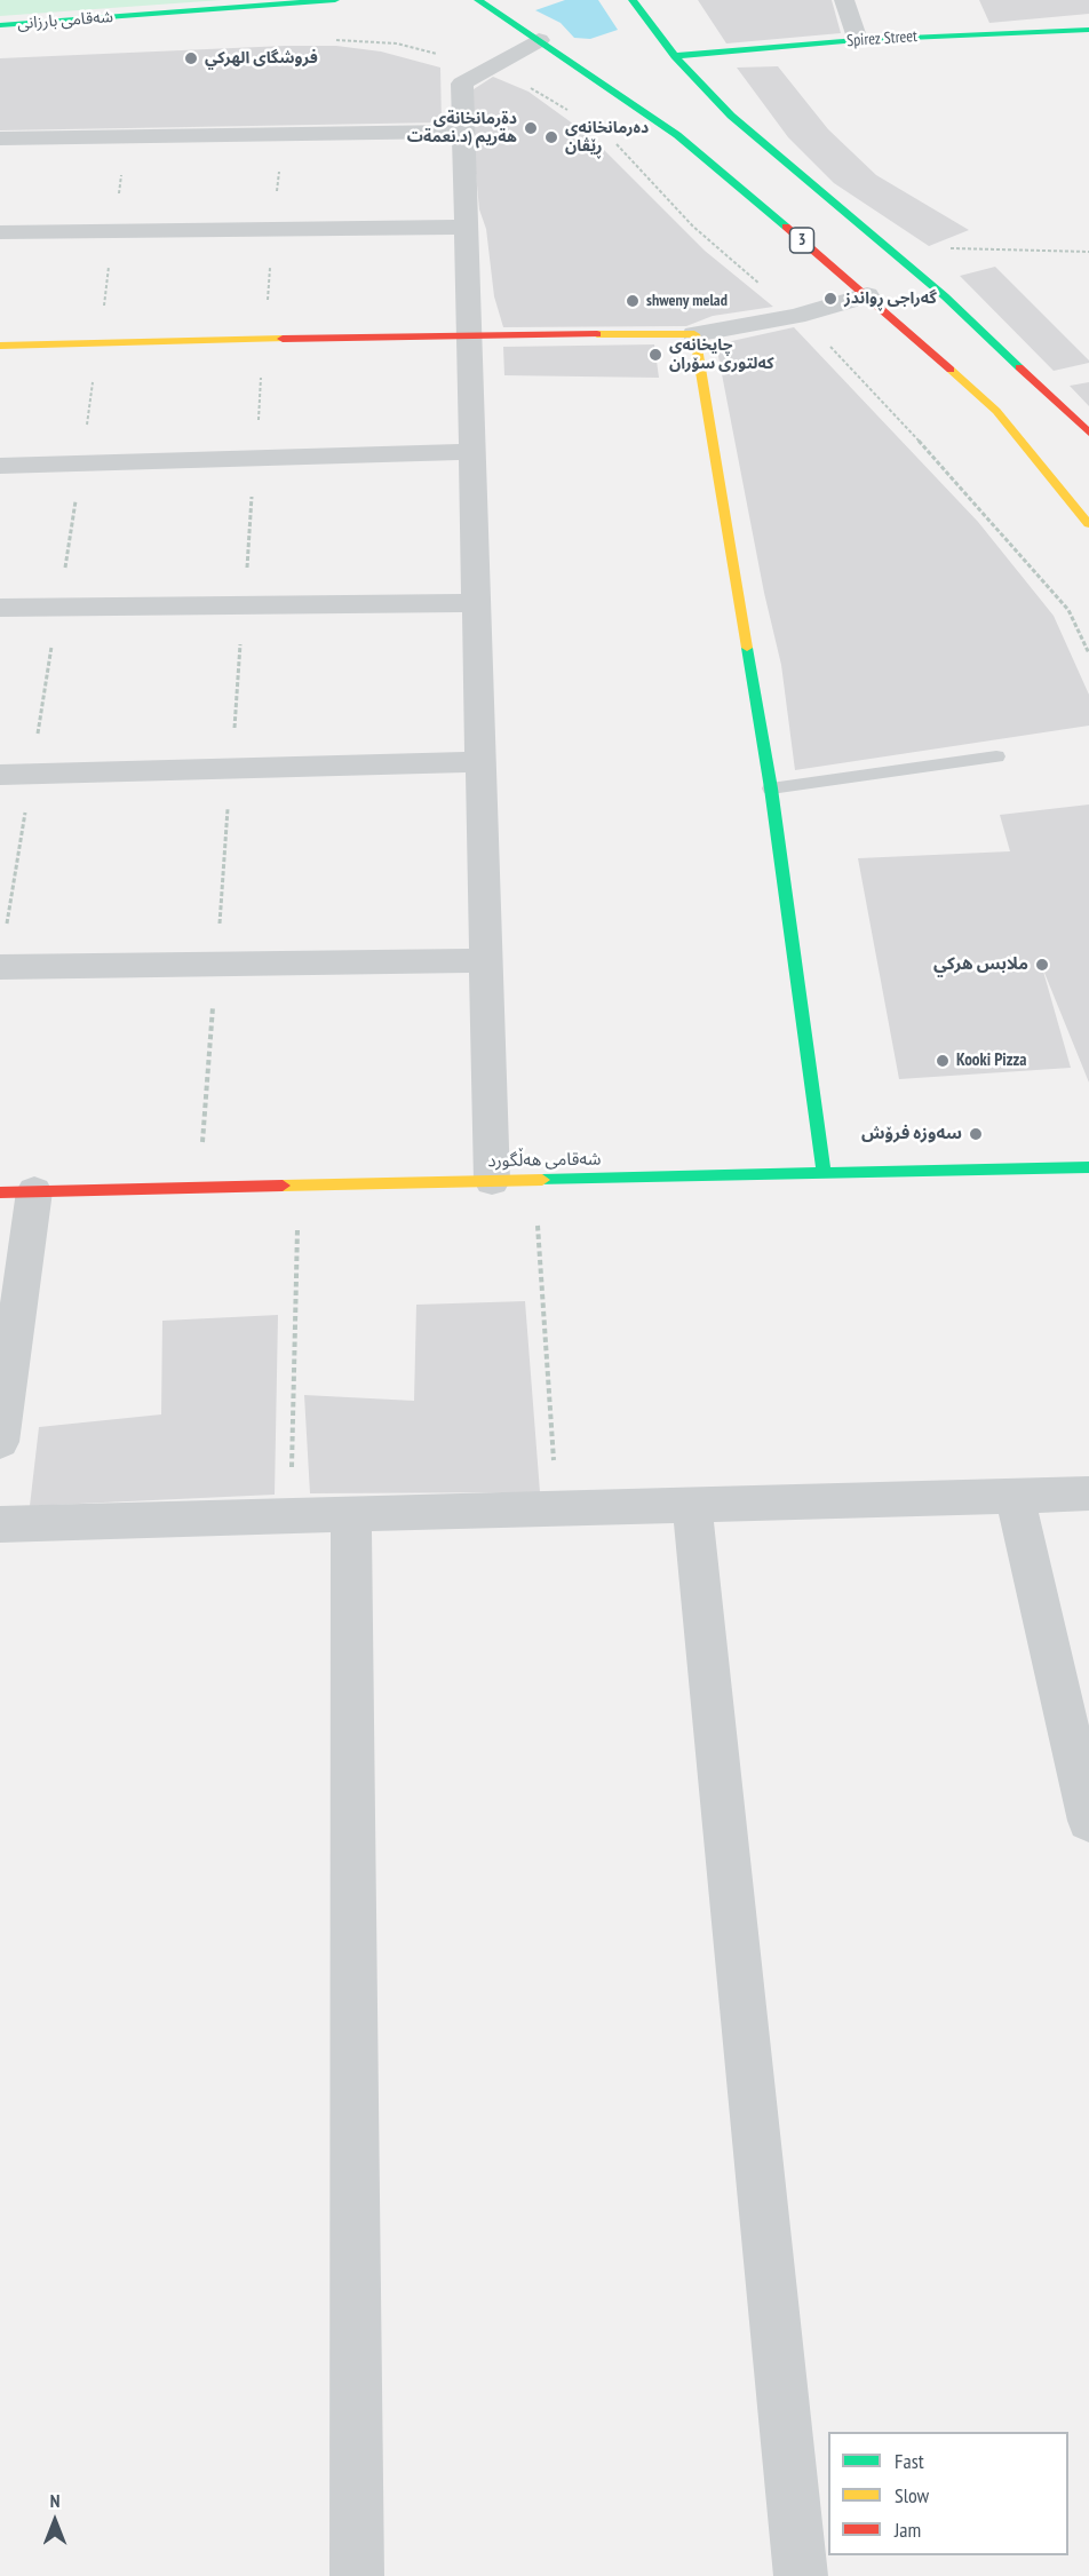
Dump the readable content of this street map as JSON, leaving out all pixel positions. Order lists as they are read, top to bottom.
{
  "streets": {
    "main road": [
      "شەقامی بارزانی",
      "Spirez Street",
      "3",
      "شەقامی ھەڵگورد"
    ]
  },
  "places": [
    "فروشگای الهركي",
    "دةرمانخانةى هةريم (د.نعمةت",
    "دەرمانخانەی ڕێڤان",
    "گەراجی ڕواندز",
    "shweny melad",
    "چایخانەی کەلتوری سۆران",
    "ملابس هركي",
    "Kooki Pizza",
    "سەوزە فرۆش"
  ],
  "legend": ["Fast", "Slow", "Jam"],
  "north": "top"
}
